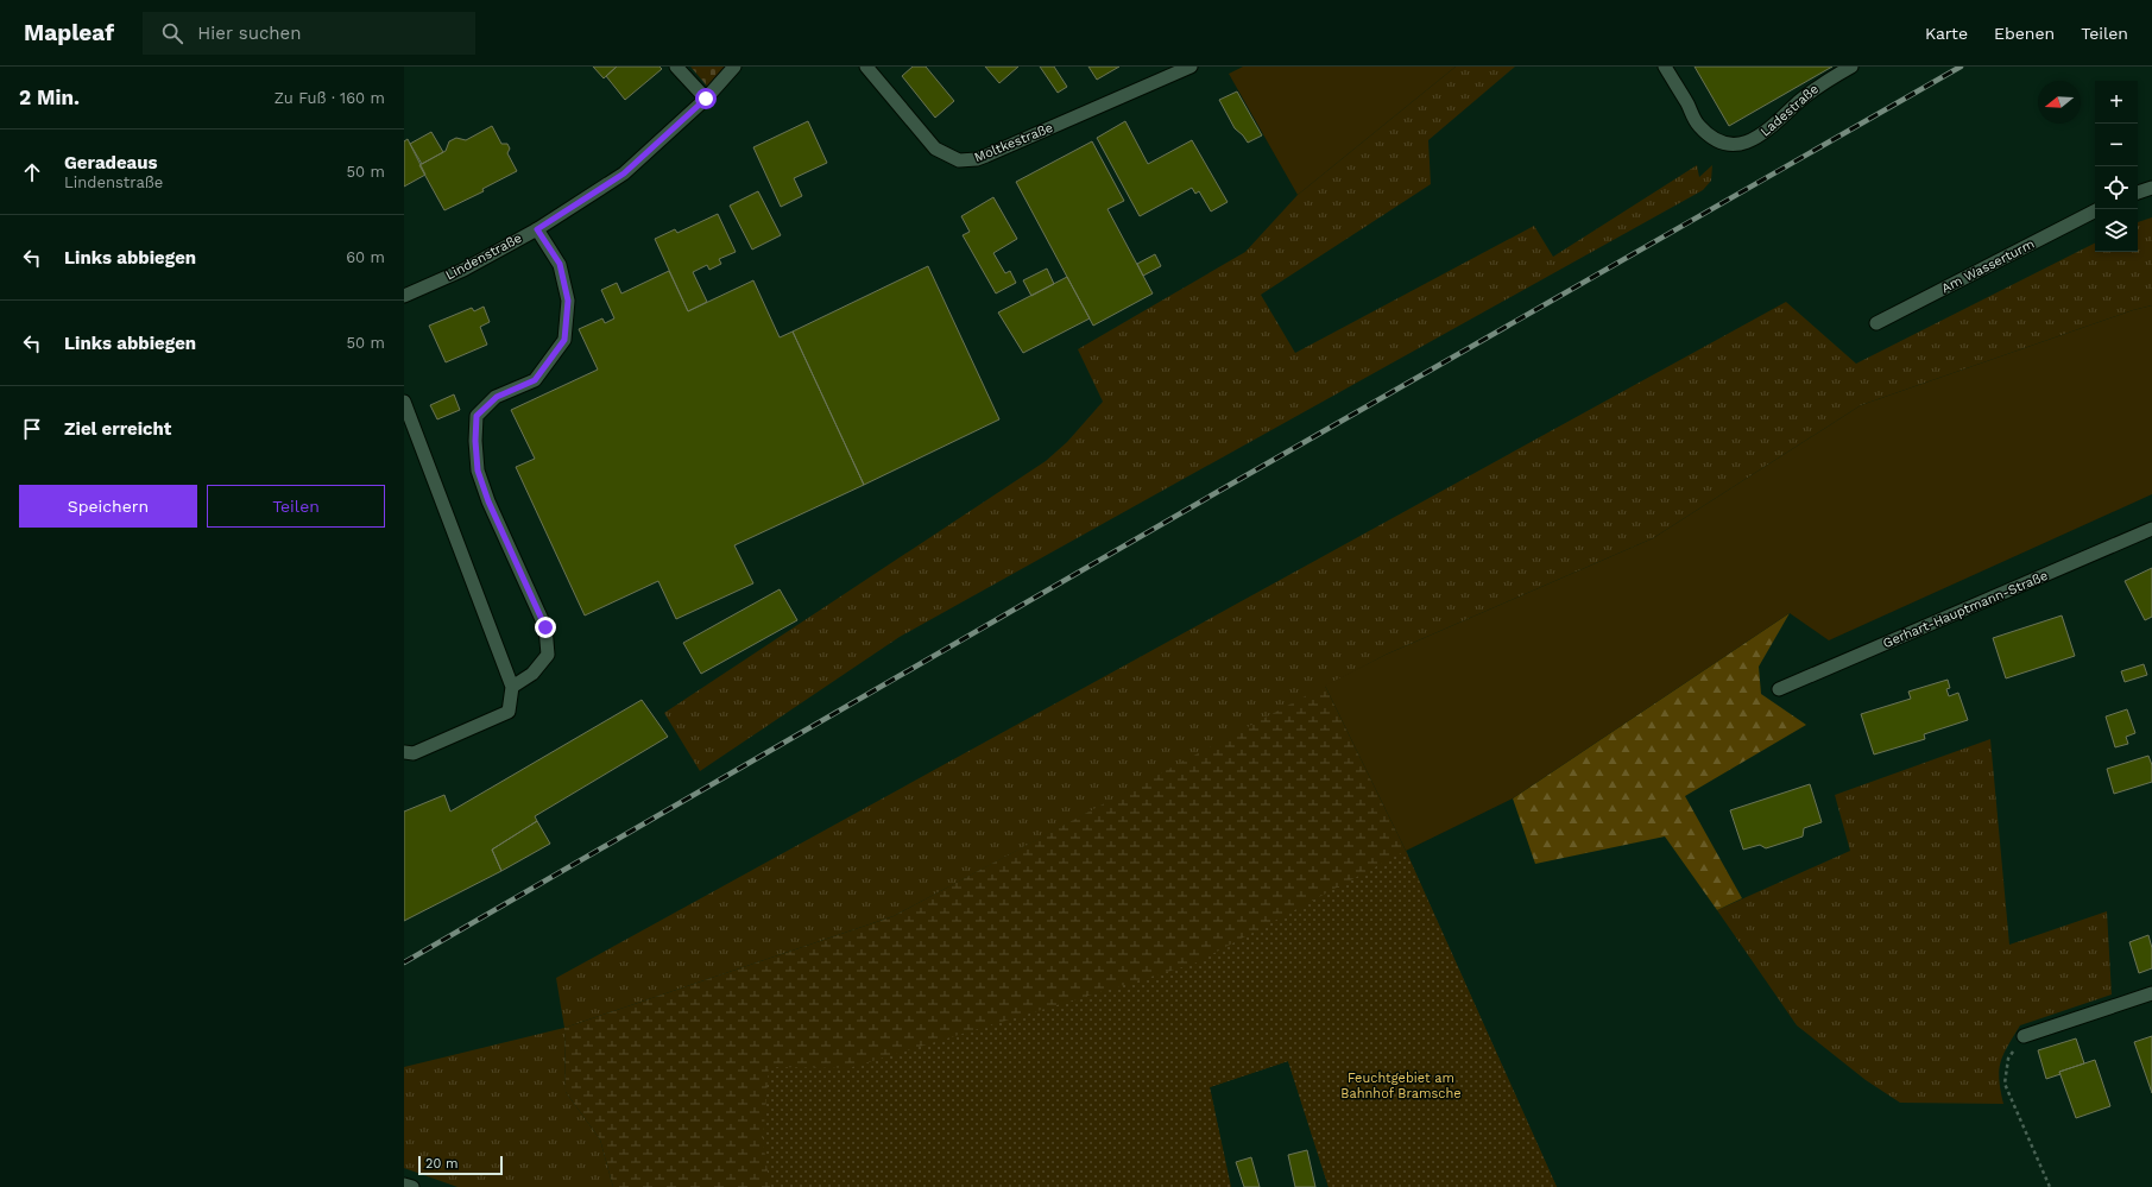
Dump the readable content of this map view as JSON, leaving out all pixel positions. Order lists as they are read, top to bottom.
{
  "streets": {
    "street": [
      "Ladestraße",
      "Moltkestraße",
      "Lindenstraße",
      "Am Wasserturm",
      "Gerhart-Hauptmann-Straße"
    ]
  },
  "parks": ["Feuchtgebiet am Bahnhof Bramsche"],
  "scale_bar": "20 m",
  "north": "left",
  "page": {
    "header": "Mapleaf",
    "search": "Hier suchen",
    "nav": ["Karte", "Ebenen", "Teilen"],
    "heading": ["2 Min.", "Zu Fuß · 160 m"],
    "map_buttons": ["+", "−"],
    "list": [
      ["Geradeaus", "Lindenstraße", "50 m"],
      ["Links abbiegen", "60 m"],
      ["Links abbiegen", "50 m"],
      "Ziel erreicht"
    ],
    "buttons": ["Speichern", "Teilen"],
    "scale": "20 m"
  }
}
